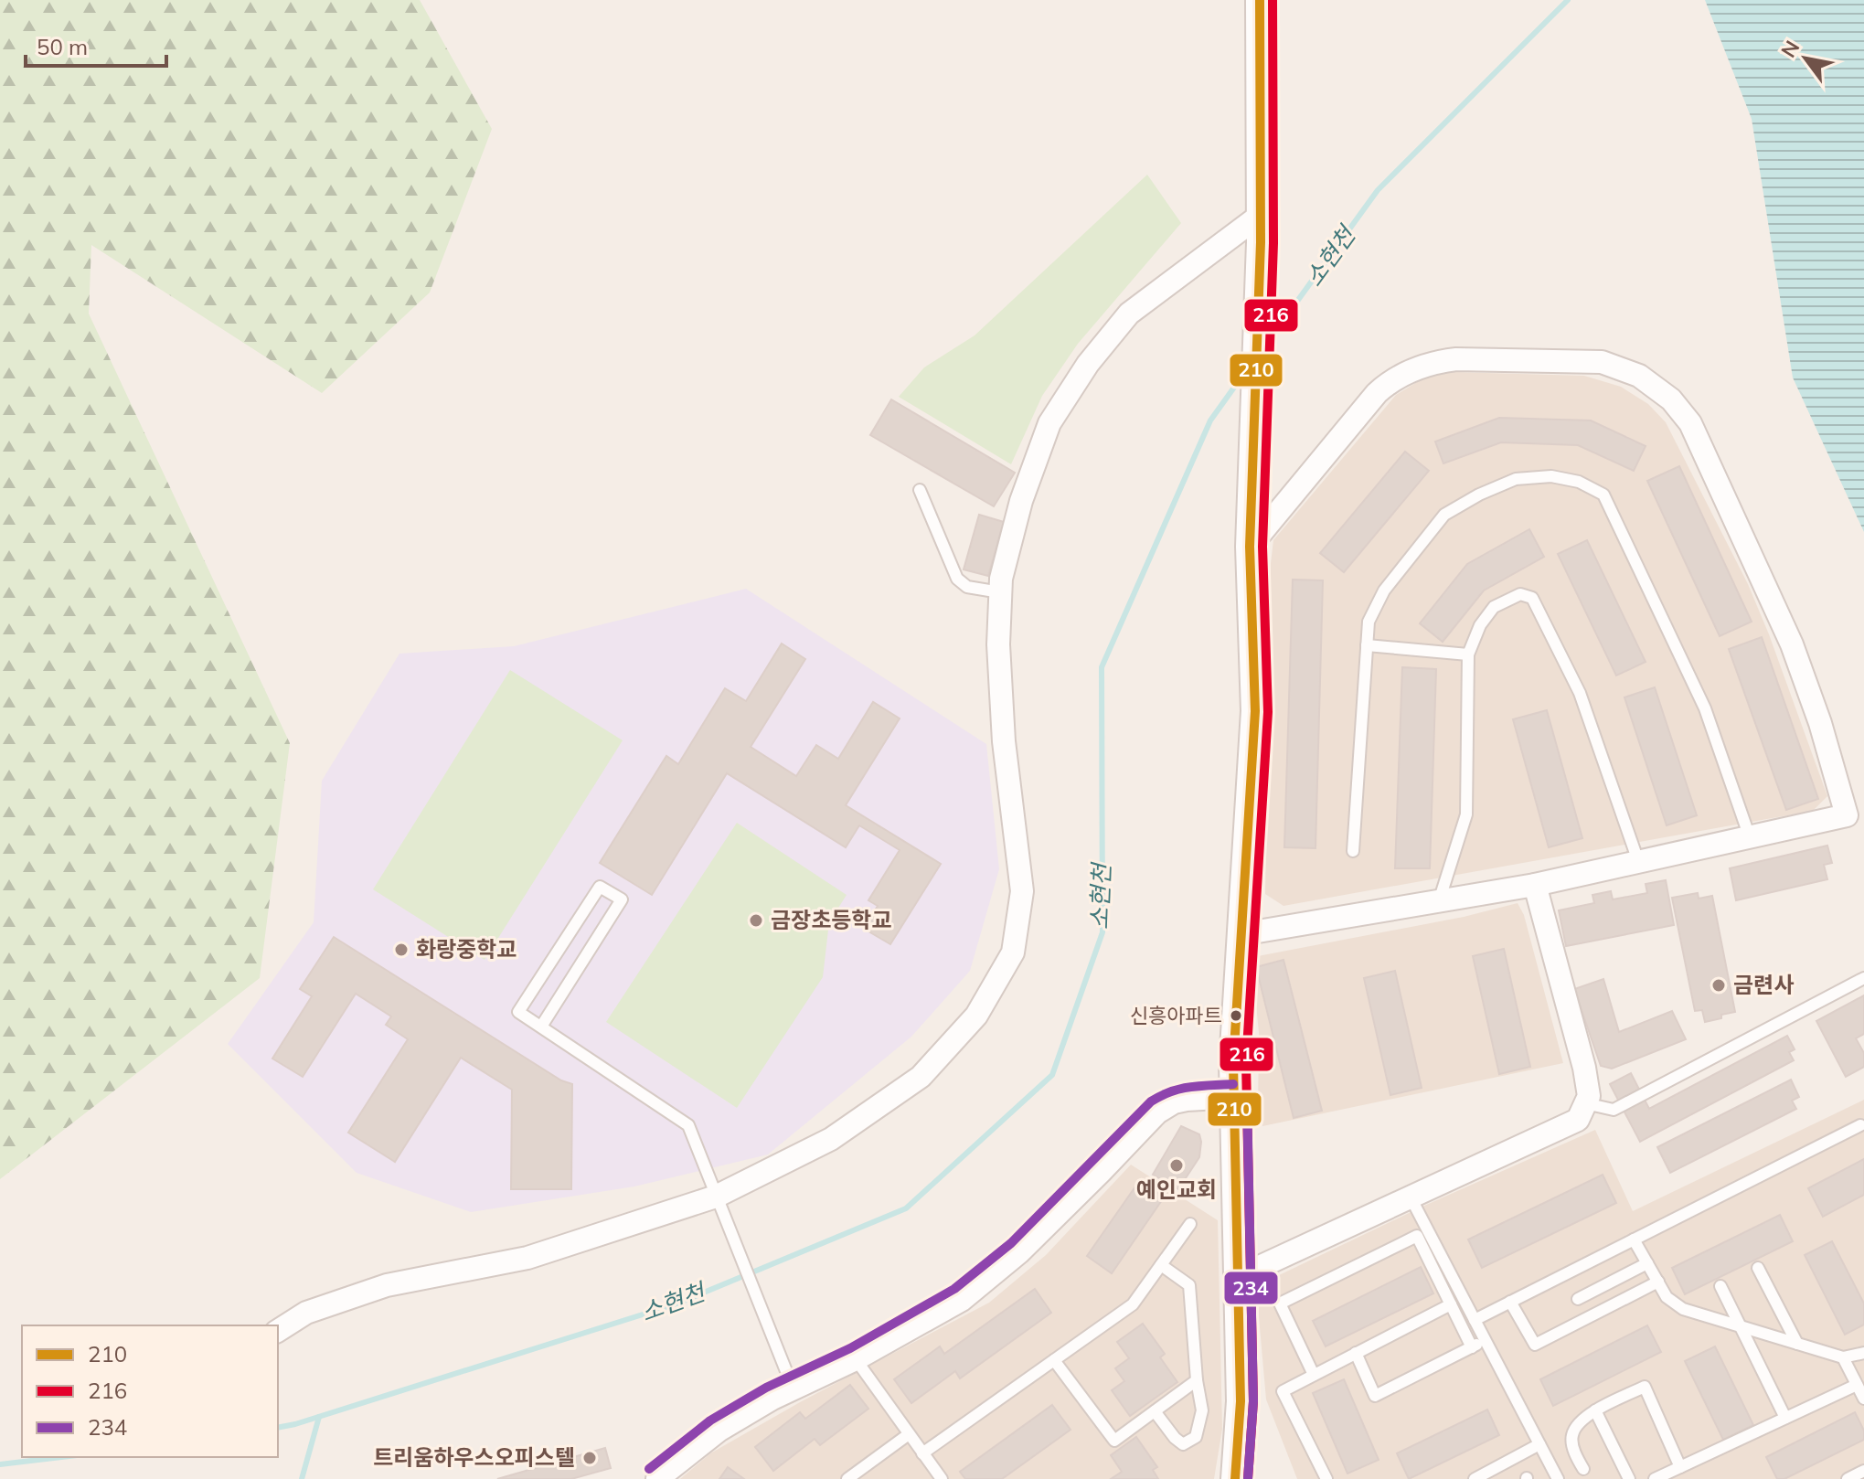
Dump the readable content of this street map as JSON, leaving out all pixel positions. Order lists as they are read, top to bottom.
{
  "water": ["소현천"],
  "places": [
    "금장초등학교",
    "화랑중학교",
    "금련사",
    "신흥아파트",
    "예인교회",
    "트리움하우스오피스텔"
  ],
  "lines": ["transit line 210", "transit line 216", "transit line 234"],
  "legend": ["210", "216", "234"],
  "scale_bar": "50 m",
  "north": "top left"
}
